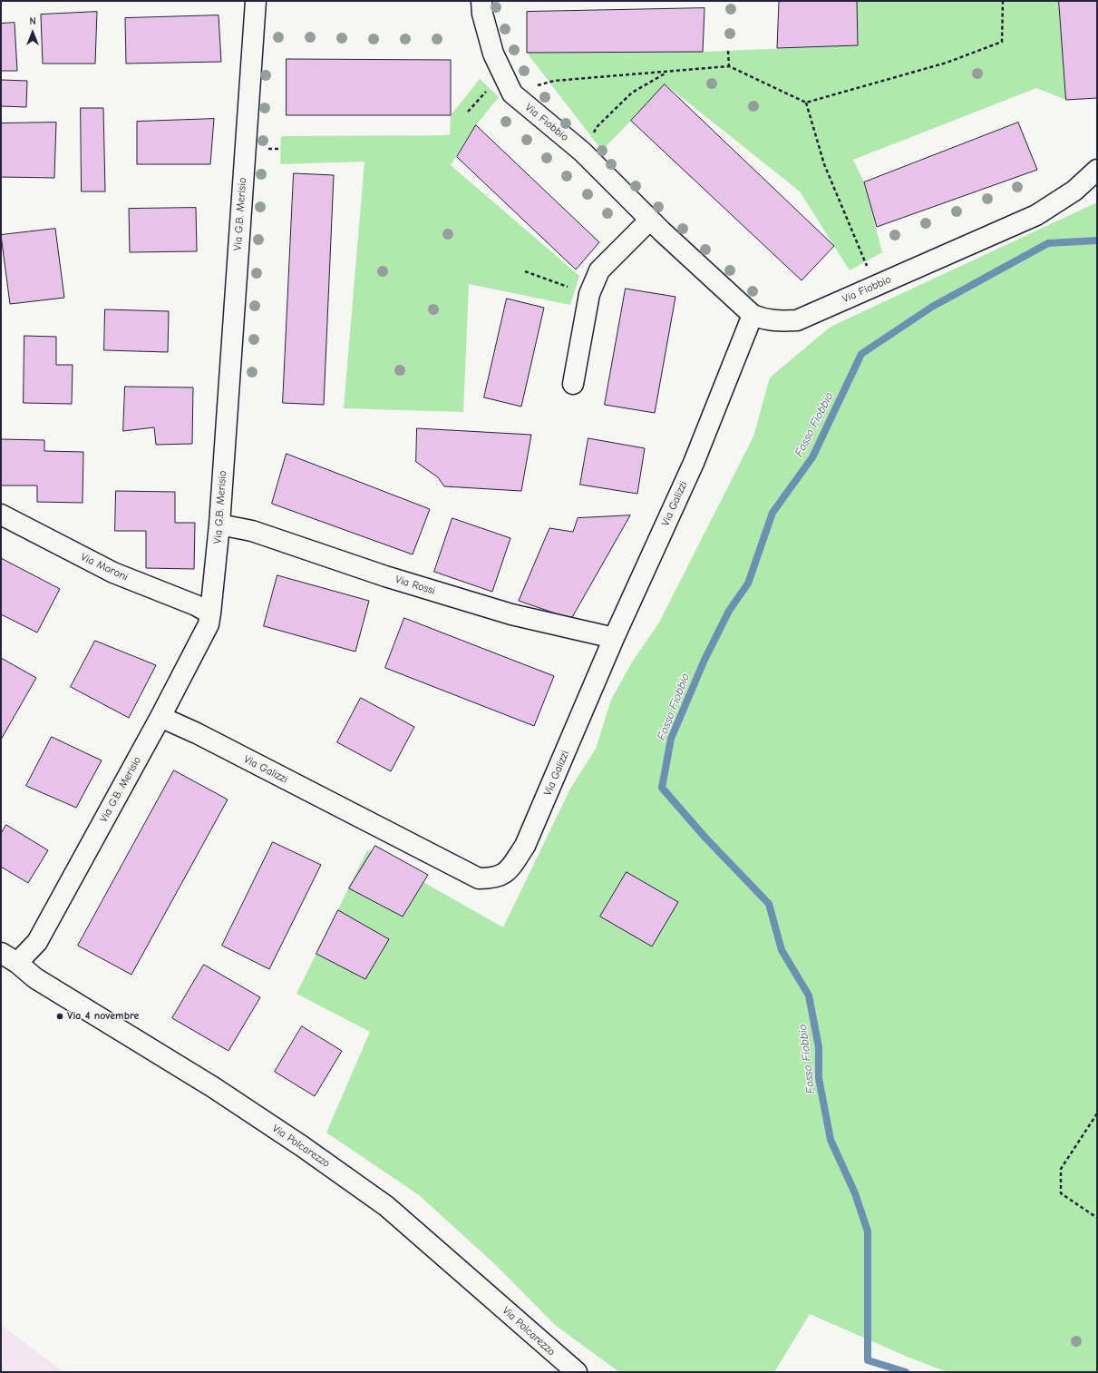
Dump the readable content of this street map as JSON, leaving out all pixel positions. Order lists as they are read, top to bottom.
{
  "streets": {
    "street": [
      "Via Fiobbio",
      "Via G.B. Merisio",
      "Via Galizzi",
      "Via Moroni",
      "Via Rossi",
      "Via Polcarezzo"
    ]
  },
  "crossings": [
    ["Via Fiobbio", "Via Galizzi"],
    ["Via G.B. Merisio", "Via Galizzi"],
    ["Via G.B. Merisio", "Via Moroni"],
    ["Via G.B. Merisio", "Via Rossi"],
    ["Via G.B. Merisio", "Via Polcarezzo"],
    ["Via Galizzi", "Via Rossi"]
  ],
  "water": ["Fosso Fiobbio"],
  "places": ["Via 4 novembre"],
  "north": "top"
}
